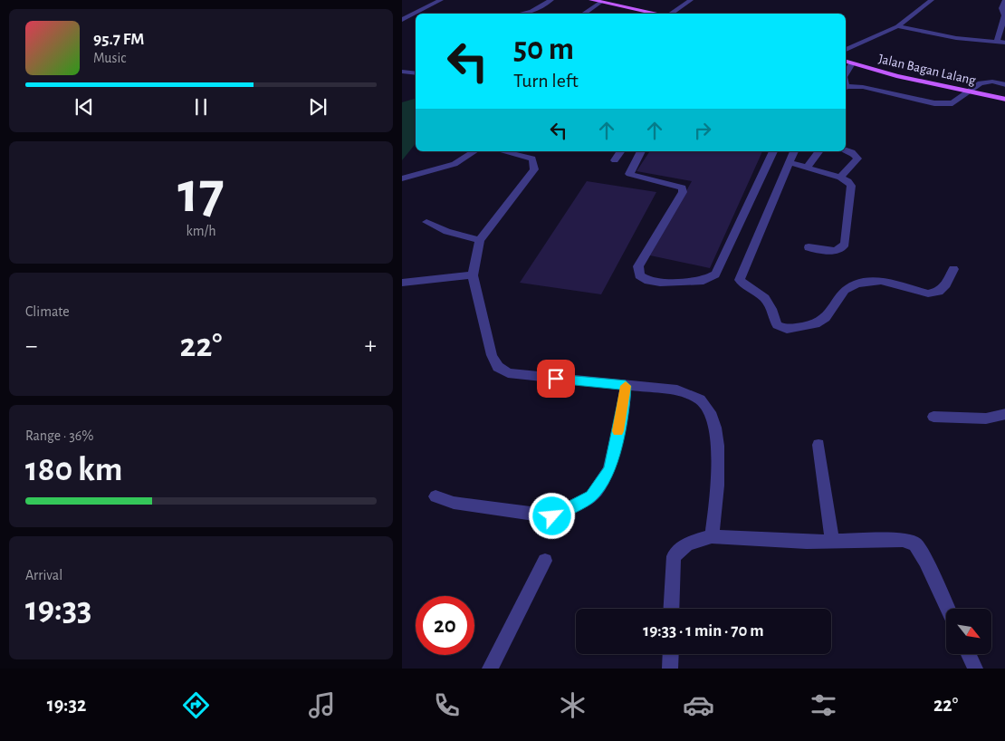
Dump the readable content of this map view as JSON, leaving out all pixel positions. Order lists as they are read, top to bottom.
{
  "streets": {
    "main road": ["Jalan Bagan Lalang"]
  },
  "north": "bottom right",
  "page": {
    "turn": ["50 m", "Turn left"],
    "song": ["95.7 FM", "Music"],
    "tile": [
      ["17", "km/h"],
      "Climate",
      ["Range · 36%", "180 km"],
      ["Arrival", "19:33"]
    ],
    "heat": ["−", "22°", "+"],
    "limit": "20",
    "trip": "19:33 · 1 min · 70 m",
    "tabs": ["19:32", "22°"]
  }
}
